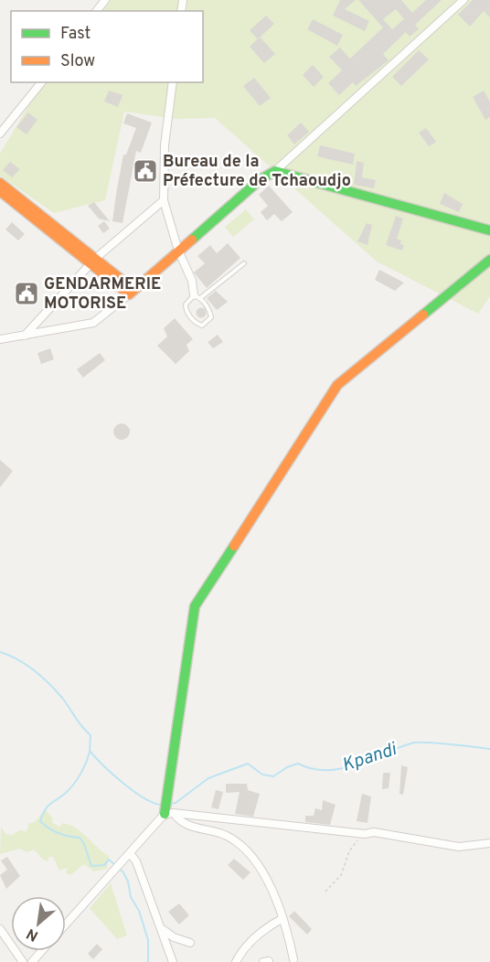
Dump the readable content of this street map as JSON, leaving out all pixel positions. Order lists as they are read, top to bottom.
{
  "water": ["Kpandi"],
  "places": {
    "public building": ["Bureau de la Préfecture de Tchaoudjo", "GENDARMERIE MOTORISE"]
  },
  "legend": ["Fast", "Slow"],
  "north": "bottom left"
}
